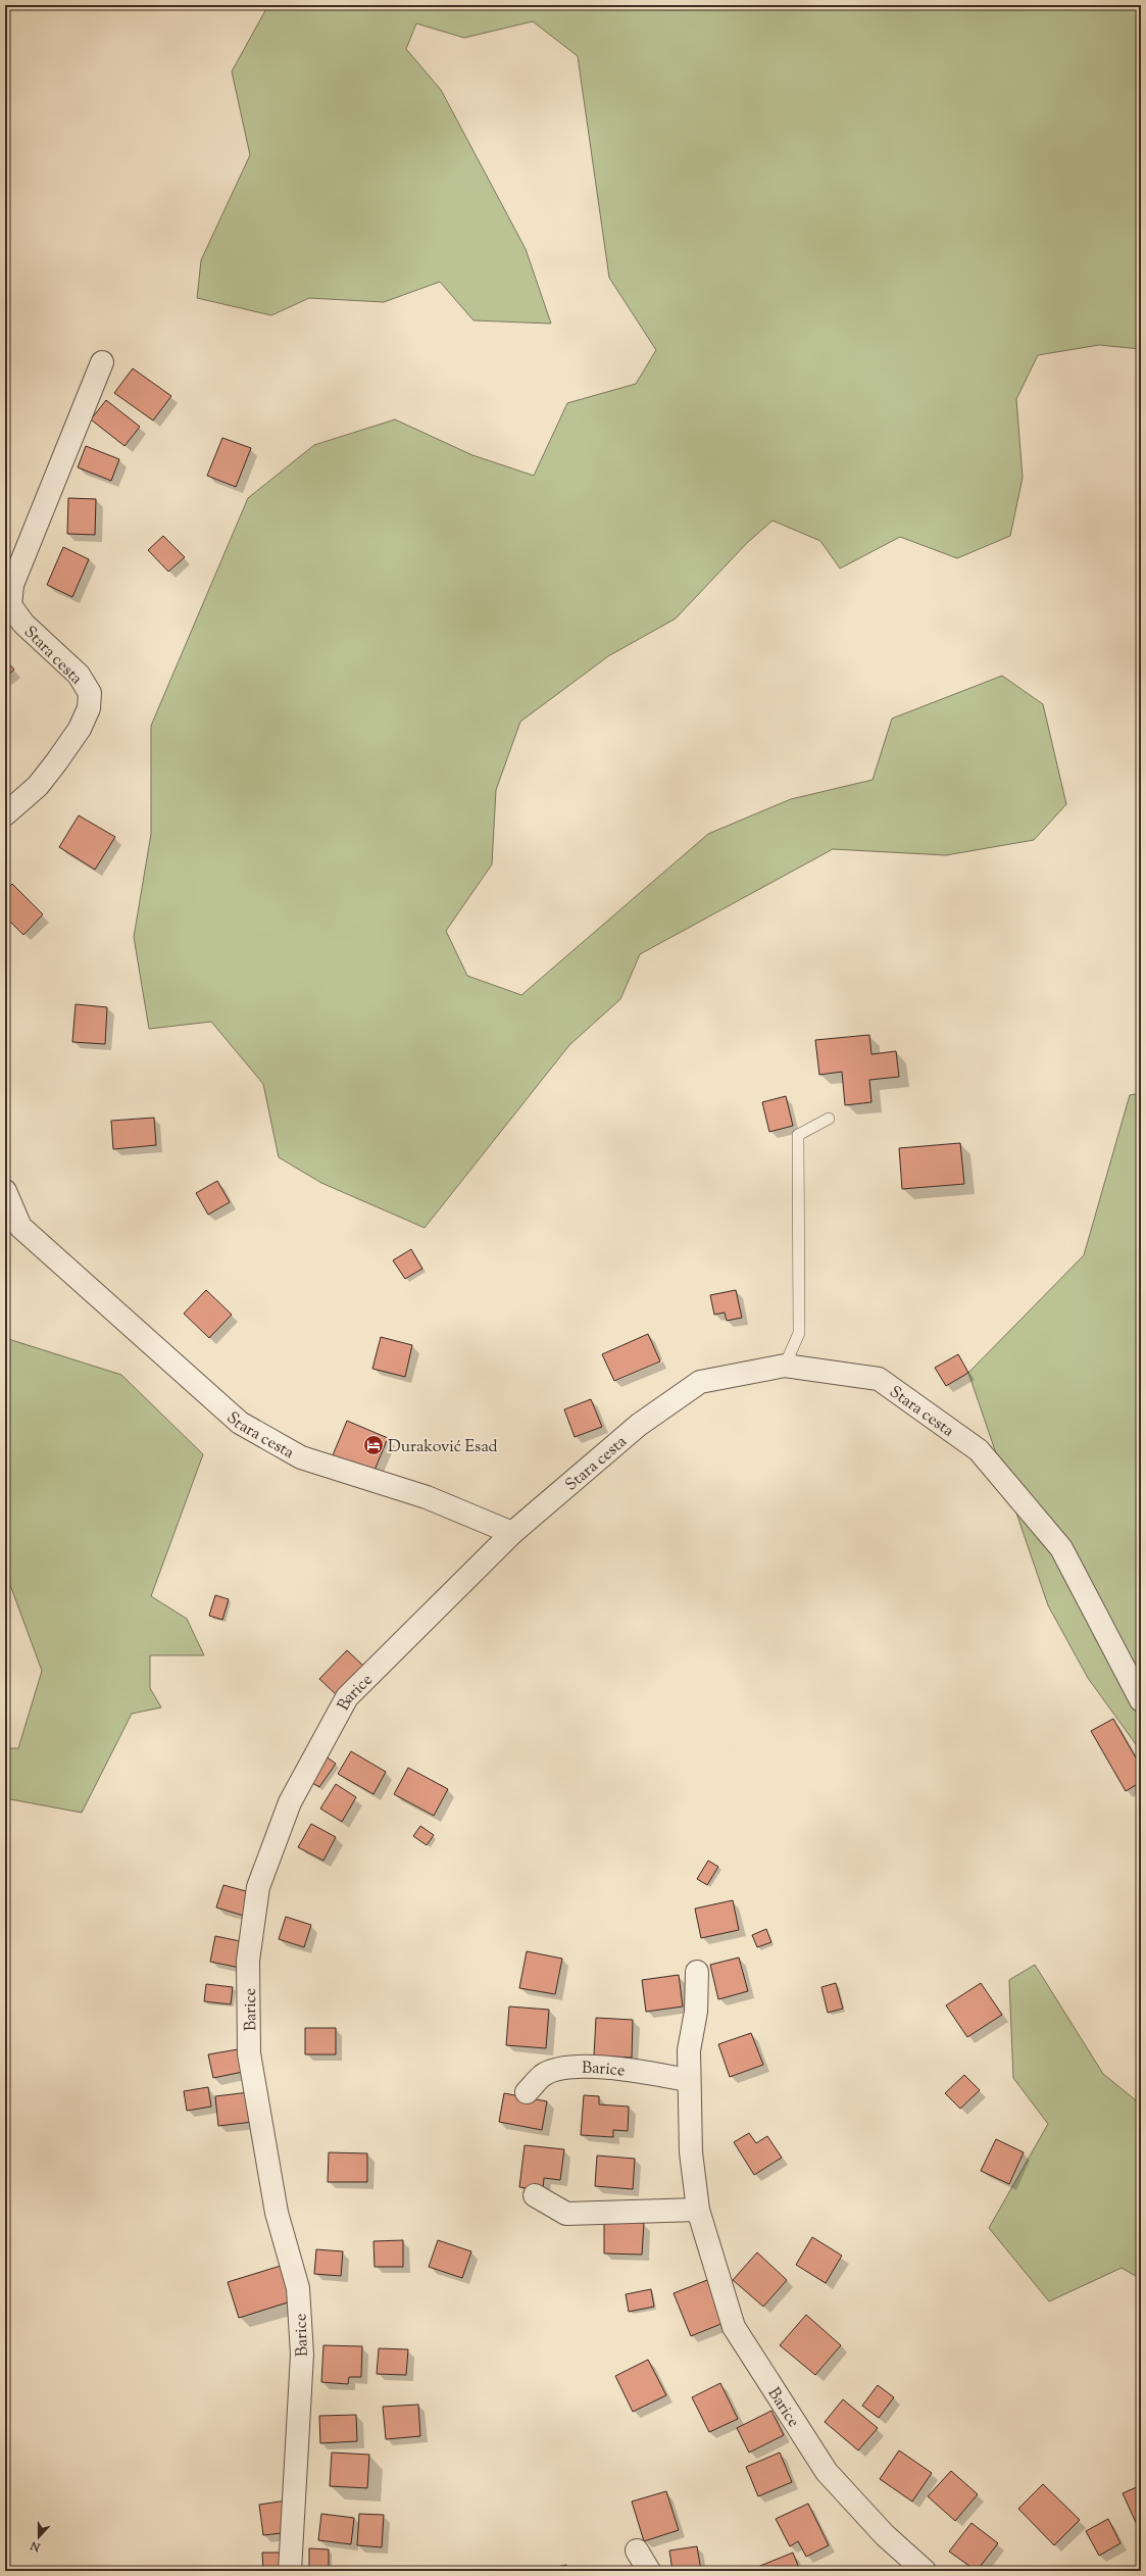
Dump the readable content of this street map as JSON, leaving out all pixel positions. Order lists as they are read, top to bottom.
{
  "streets": {
    "street": ["Stara cesta", "Barice"]
  },
  "crossings": [
    ["Stara cesta", "Barice"]
  ],
  "places": {
    "hotel": ["Duraković Esad"]
  },
  "north": "bottom"
}
